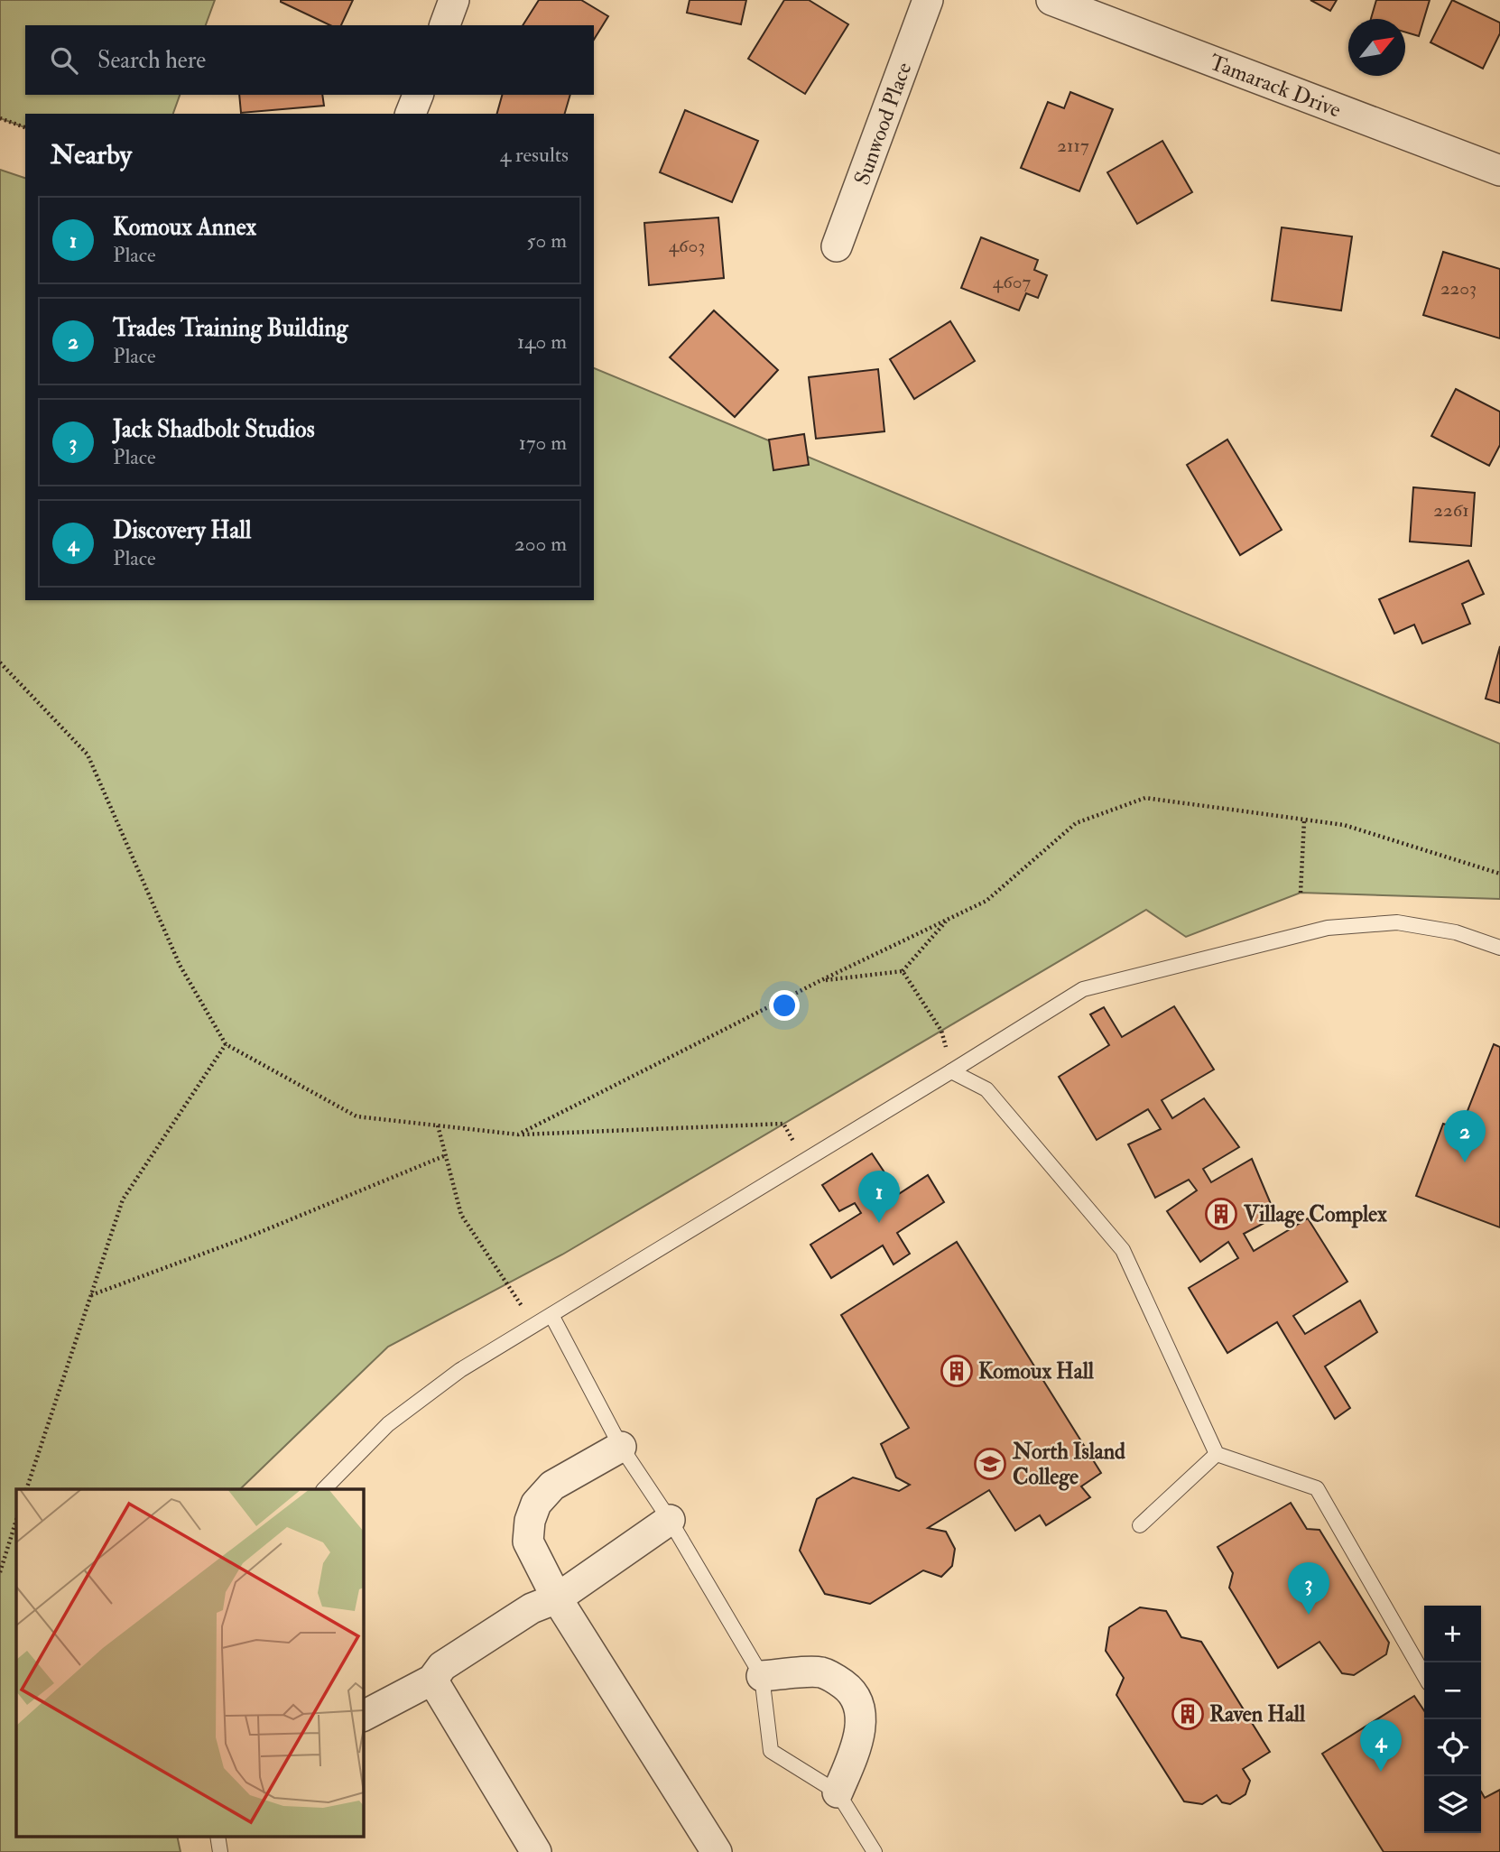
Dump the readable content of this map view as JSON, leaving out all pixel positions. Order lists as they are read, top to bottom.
{
  "streets": {
    "street": ["Tamarack Drive", "Sunwood Place"]
  },
  "places": {
    "building": ["Village Complex", "Komoux Hall", "Raven Hall"],
    "school or university": ["North Island College"]
  },
  "house_numbers": [
    "2117",
    "4603",
    "4607",
    "2203",
    "2261"
  ],
  "north": "top right",
  "page": {
    "search": "Search here",
    "heading": ["Nearby", "4 results"],
    "list": [
      {
        "mark": "1",
        "name": "Komoux Annex",
        "note": "Place",
        "value": "50 m"
      },
      {
        "mark": "2",
        "name": "Trades Training Building",
        "note": "Place",
        "value": "140 m"
      },
      {
        "mark": "3",
        "name": "Jack Shadbolt Studios",
        "note": "Place",
        "value": "170 m"
      },
      {
        "mark": "4",
        "name": "Discovery Hall",
        "note": "Place",
        "value": "200 m"
      }
    ],
    "pins": [
      "2",
      "1",
      "3",
      "4"
    ],
    "map_buttons": ["+", "−"]
  }
}
